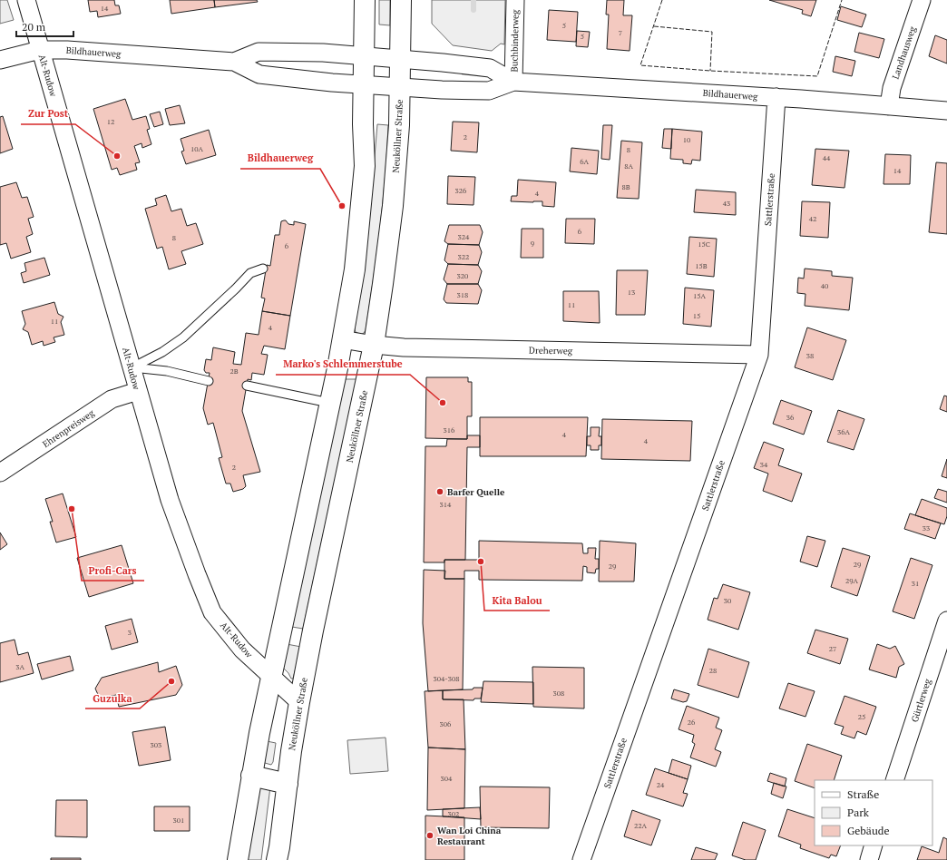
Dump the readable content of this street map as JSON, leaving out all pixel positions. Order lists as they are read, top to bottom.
{
  "streets": {
    "main road": ["Neuköllner Straße"],
    "street": [
      "Buchbinderweg",
      "Bildhauerweg",
      "Landhausweg",
      "Alt-Rudow",
      "Sattlerstraße",
      "Dreherweg",
      "Ehrenpreisweg",
      "Gürtlerweg"
    ]
  },
  "crossings": [
    ["Buchbinderweg", "Bildhauerweg"],
    ["Bildhauerweg", "Landhausweg"],
    ["Bildhauerweg", "Alt-Rudow"],
    ["Bildhauerweg", "Neuköllner Straße"],
    ["Bildhauerweg", "Sattlerstraße"],
    ["Alt-Rudow", "Neuköllner Straße"],
    ["Alt-Rudow", "Ehrenpreisweg"],
    ["Neuköllner Straße", "Dreherweg"],
    ["Sattlerstraße", "Dreherweg"]
  ],
  "places": [
    "Zur Post",
    "Bildhauerweg",
    "Marko's Schlemmerstube",
    "Barfer Quelle",
    "Profi-Cars",
    "Kita Balou",
    "Guzulka",
    "Wan Loi China Restaurant"
  ],
  "house_numbers": [
    "14",
    "5",
    "7",
    "5",
    "12",
    "2",
    "10",
    "10A",
    "8",
    "44",
    "6A",
    "8A",
    "14",
    "8B",
    "326",
    "4",
    "43",
    "42",
    "6",
    "324",
    "8",
    "9",
    "15C",
    "6",
    "322",
    "15B",
    "320",
    "40",
    "13",
    "318",
    "15A",
    "11",
    "15",
    "11",
    "4",
    "38",
    "2B",
    "36",
    "316",
    "36A",
    "4",
    "4",
    "34",
    "2",
    "314",
    "33",
    "29",
    "29",
    "29A",
    "31",
    "30",
    "3",
    "27",
    "3A",
    "28",
    "304-308",
    "308",
    "25",
    "26",
    "306",
    "303",
    "304",
    "24",
    "302",
    "301",
    "22A"
  ],
  "legend": ["Straße", "Park", "Gebäude"],
  "scale_bar": "20 m"
}
